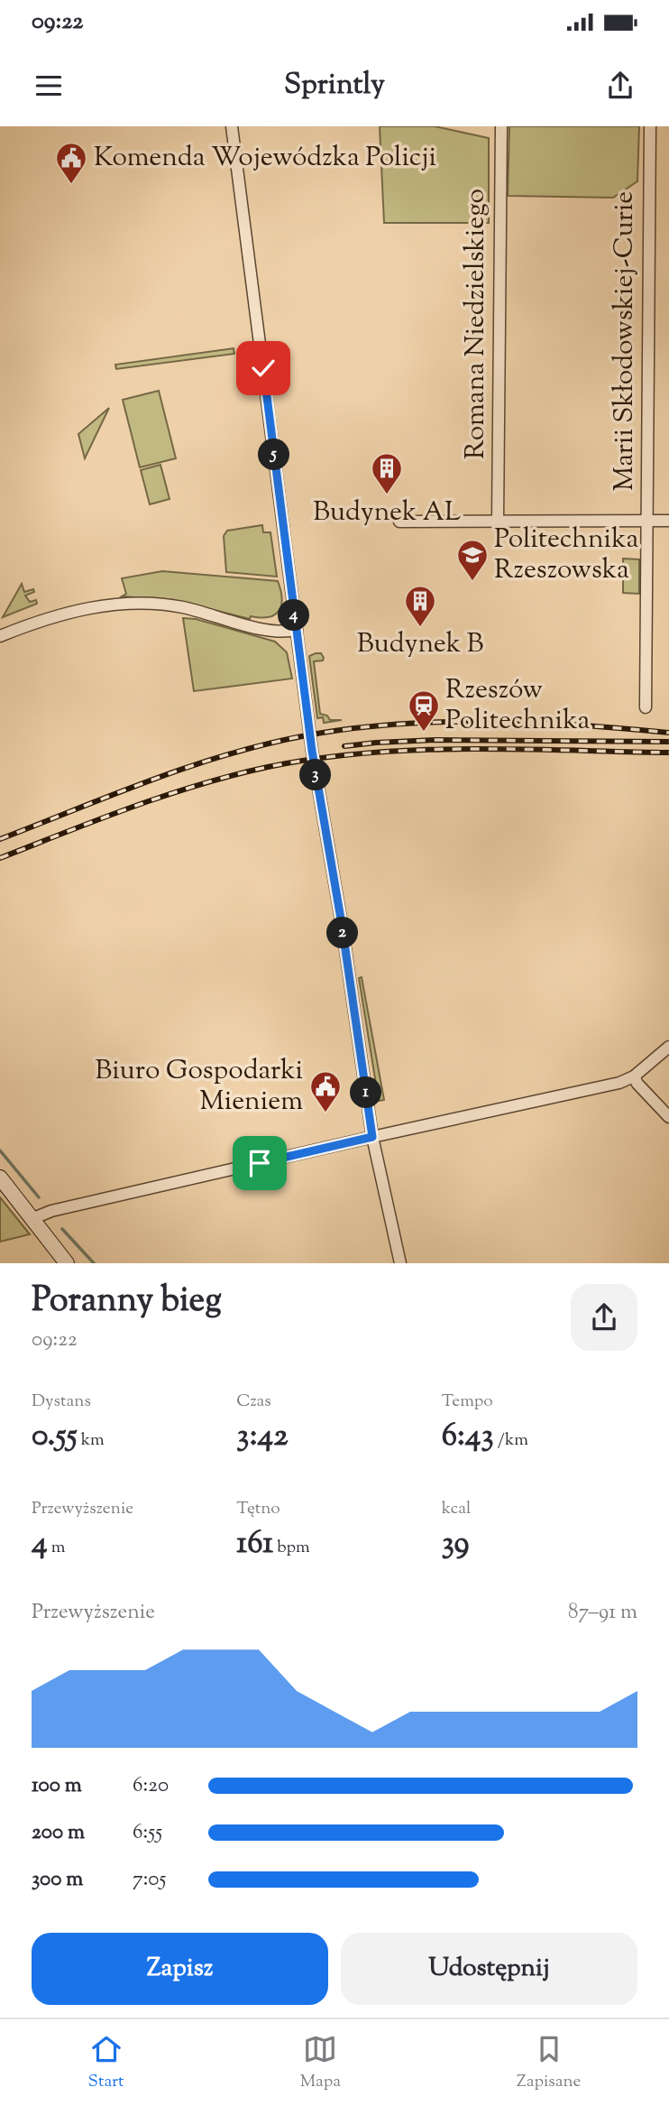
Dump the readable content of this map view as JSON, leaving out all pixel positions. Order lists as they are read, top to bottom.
{
  "streets": {
    "street": ["Romana Niedzielskiego", "Marii Skłodowskiej-Curie"]
  },
  "places": {
    "public building": ["Komenda Wojewódzka Policji", "Biuro Gospodarki Mieniem"],
    "building": ["Budynek AL", "Budynek B"],
    "school or university": ["Politechnika Rzeszowska"],
    "station": ["Rzeszów Politechnika"]
  },
  "page": {
    "status": "09:22",
    "header": "Sprintly",
    "pins": [
      "5",
      "4",
      "3",
      "2",
      "1"
    ],
    "heading": ["Poranny bieg", "09:22"],
    "stats": [
      ["Dystans", "0.55 km"],
      ["Czas", "3:42"],
      ["Tempo", "6:43 /km"],
      ["Przewyższenie", "4 m"],
      ["Tętno", "161 bpm"],
      ["kcal", "39"]
    ],
    "chart": ["Przewyższenie", "87–91 m"],
    "list": [
      {
        "name": "100 m",
        "note": "6:20"
      },
      {
        "name": "200 m",
        "note": "6:55"
      },
      {
        "name": "300 m",
        "note": "7:05"
      }
    ],
    "buttons": ["Zapisz", "Udostępnij"],
    "tabs": ["Start", "Mapa", "Zapisane"]
  }
}
